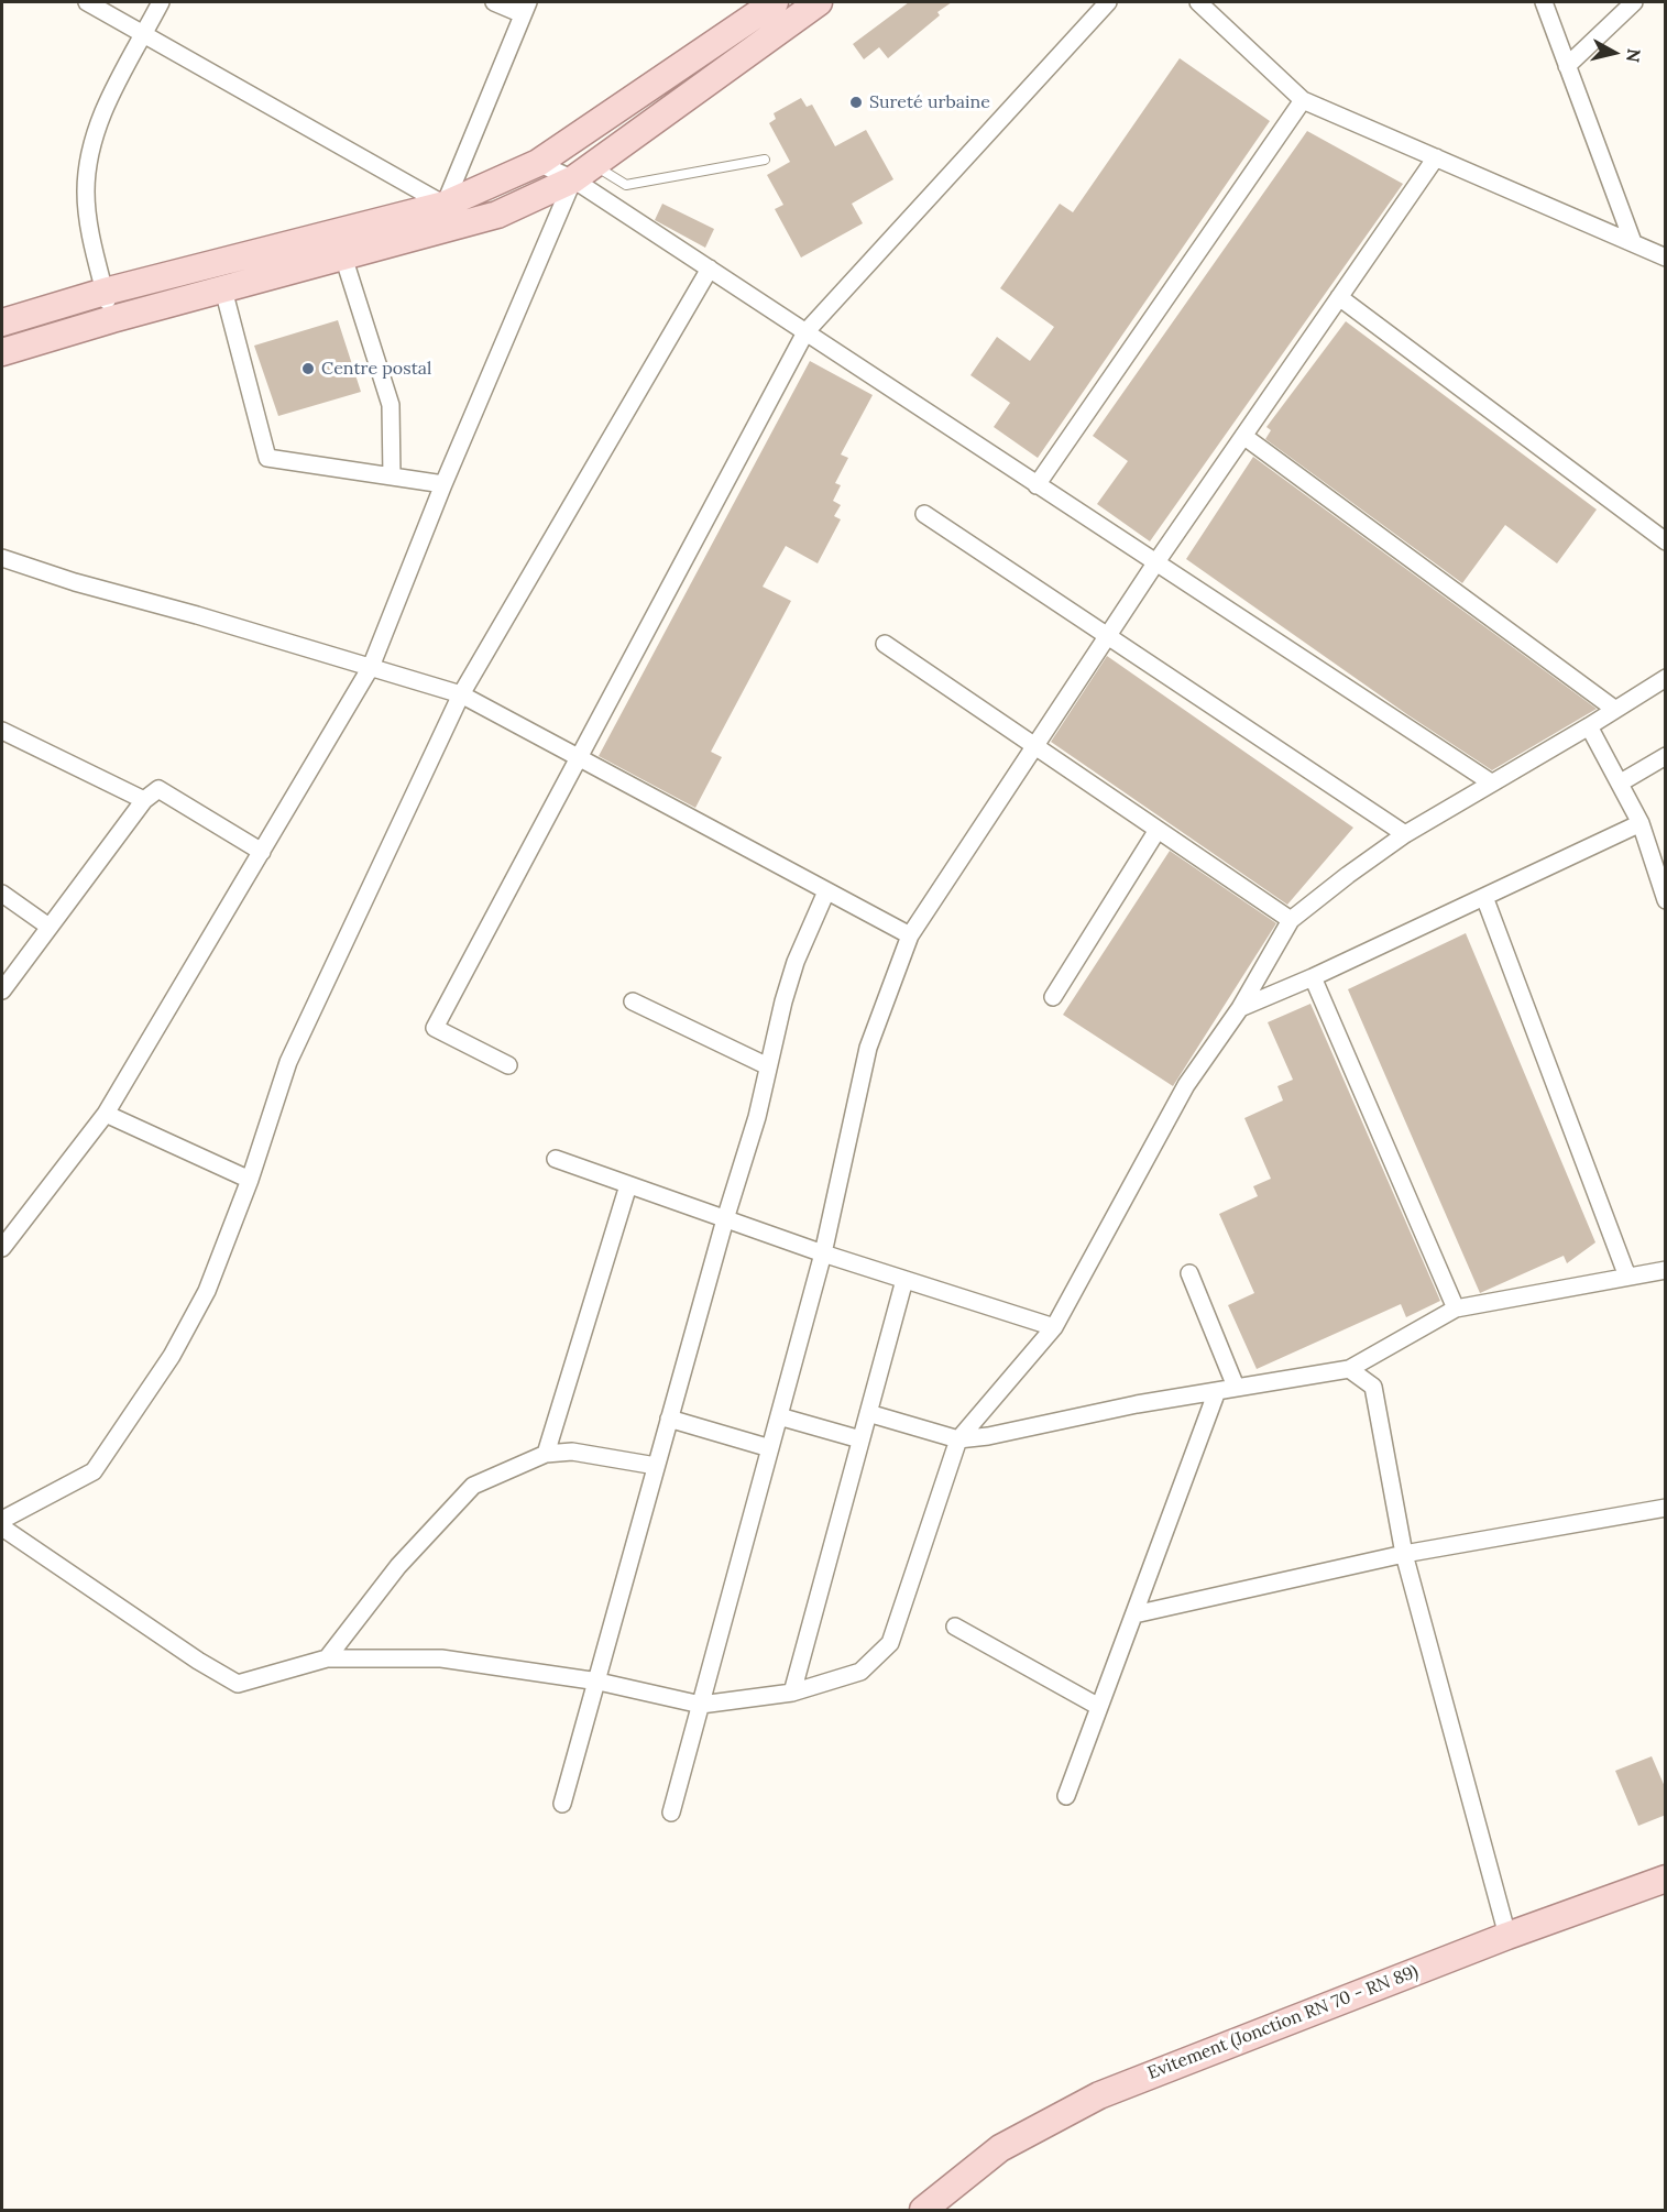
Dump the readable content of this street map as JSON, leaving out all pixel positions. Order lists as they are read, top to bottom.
{
  "streets": {
    "main road": ["Evitement (Jonction RN 70 - RN 89)"]
  },
  "places": ["Sureté urbaine", "Centre postal"],
  "north": "right"
}
